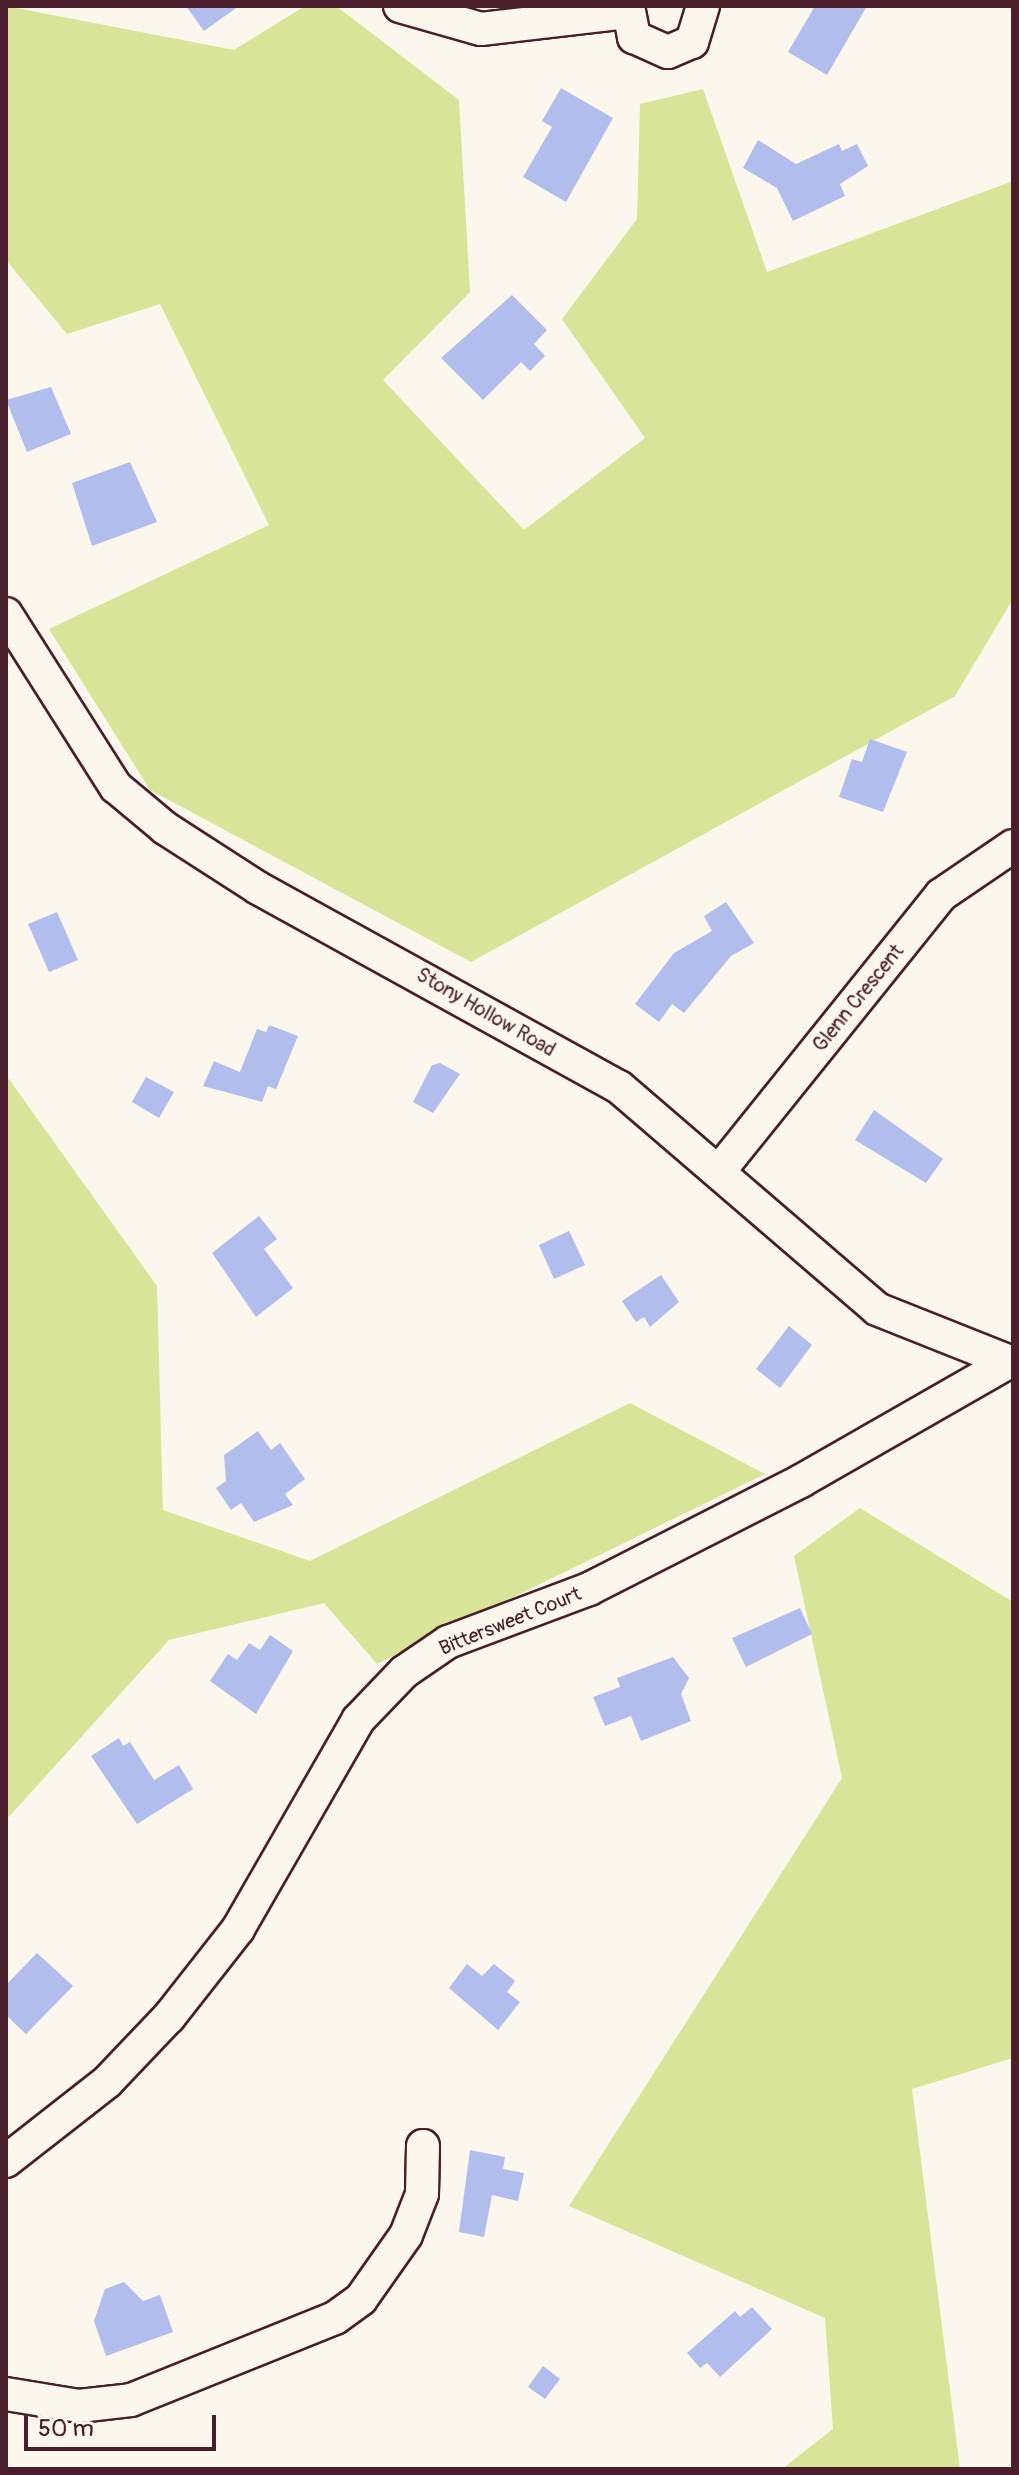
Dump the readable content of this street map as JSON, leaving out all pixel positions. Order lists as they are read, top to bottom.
{
  "streets": {
    "street": ["Glenn Crescent", "Stony Hollow Road", "Bittersweet Court"]
  },
  "crossings": [
    ["Glenn Crescent", "Stony Hollow Road"],
    ["Stony Hollow Road", "Bittersweet Court"]
  ],
  "scale_bar": "50 m"
}
